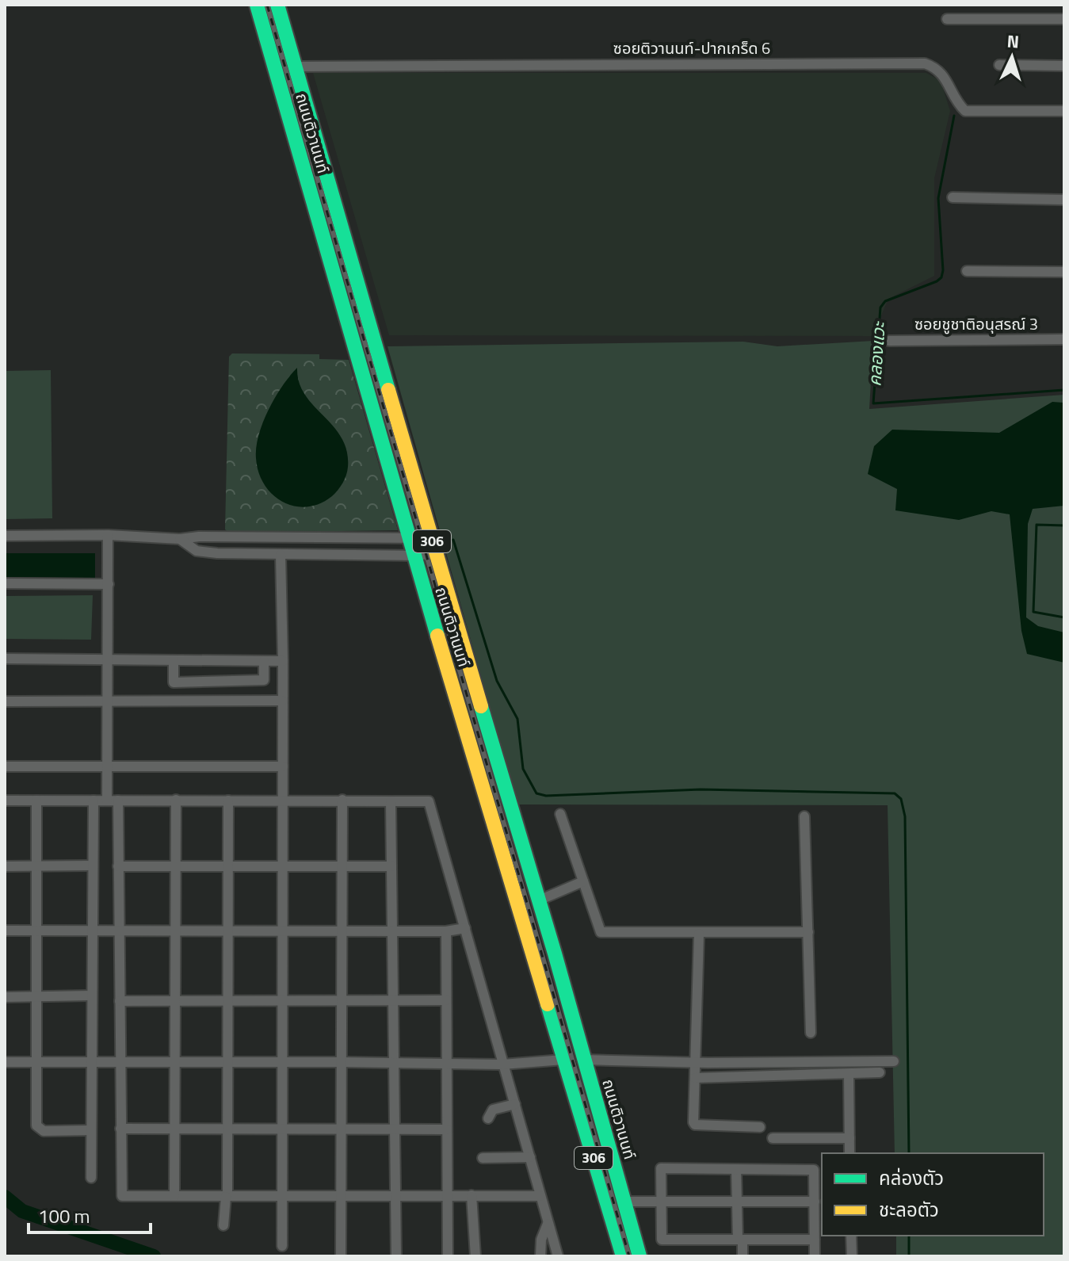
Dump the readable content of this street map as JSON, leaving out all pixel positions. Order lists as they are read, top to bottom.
{
  "streets": {
    "main road": ["ถนนติวานนท์", "306"],
    "street": ["ซอยติวานนท์-ปากเกร็ด 6", "ซอยชูชาติอนุสรณ์ 3"]
  },
  "crossings": [
    ["ซอยติวานนท์-ปากเกร็ด 6", "ถนนติวานนท์"]
  ],
  "water": ["คลองแวะ"],
  "legend": ["คล่องตัว", "ชะลอตัว"],
  "scale_bar": "100 m",
  "north": "top"
}
